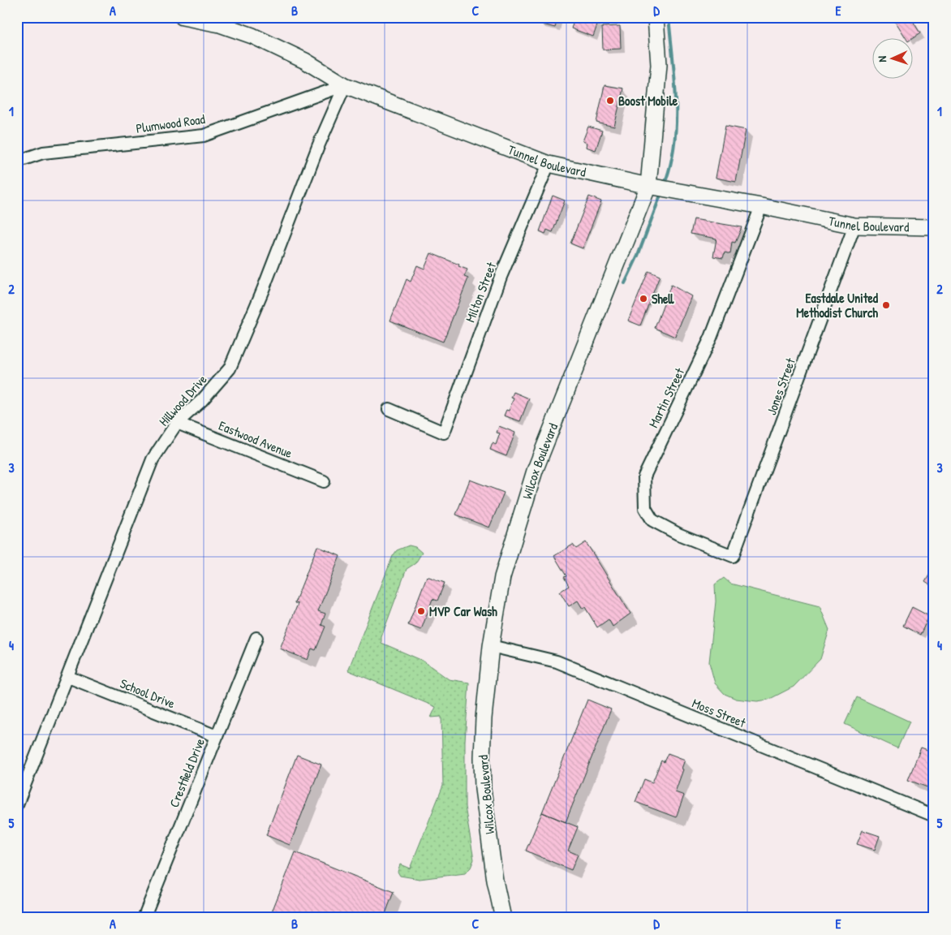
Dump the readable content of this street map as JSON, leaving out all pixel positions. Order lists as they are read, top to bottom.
{
  "streets": {
    "main road": ["Tunnel Boulevard", "Wilcox Boulevard"],
    "street": [
      "Plumwood Road",
      "Milton Street",
      "Jones Street",
      "Martin Street",
      "Hillwood Drive",
      "Eastwood Avenue",
      "School Drive",
      "Moss Street",
      "Crestfield Drive"
    ]
  },
  "crossings": [
    ["Plumwood Road", "Tunnel Boulevard"],
    ["Plumwood Road", "Hillwood Drive"],
    ["Tunnel Boulevard", "Milton Street"],
    ["Tunnel Boulevard", "Jones Street"],
    ["Tunnel Boulevard", "Martin Street"],
    ["Tunnel Boulevard", "Hillwood Drive"],
    ["Tunnel Boulevard", "Wilcox Boulevard"],
    ["Jones Street", "Martin Street"],
    ["Hillwood Drive", "Eastwood Avenue"],
    ["Hillwood Drive", "School Drive"],
    ["Wilcox Boulevard", "Moss Street"],
    ["School Drive", "Crestfield Drive"]
  ],
  "places": [
    "Boost Mobile",
    "Shell",
    "Eastdale United Methodist Church",
    "MVP Car Wash"
  ],
  "north": "left",
  "grid": {
    "columns": [
      "A",
      "B",
      "C",
      "D",
      "E"
    ],
    "rows": [
      "1",
      "2",
      "3",
      "4",
      "5"
    ]
  }
}
